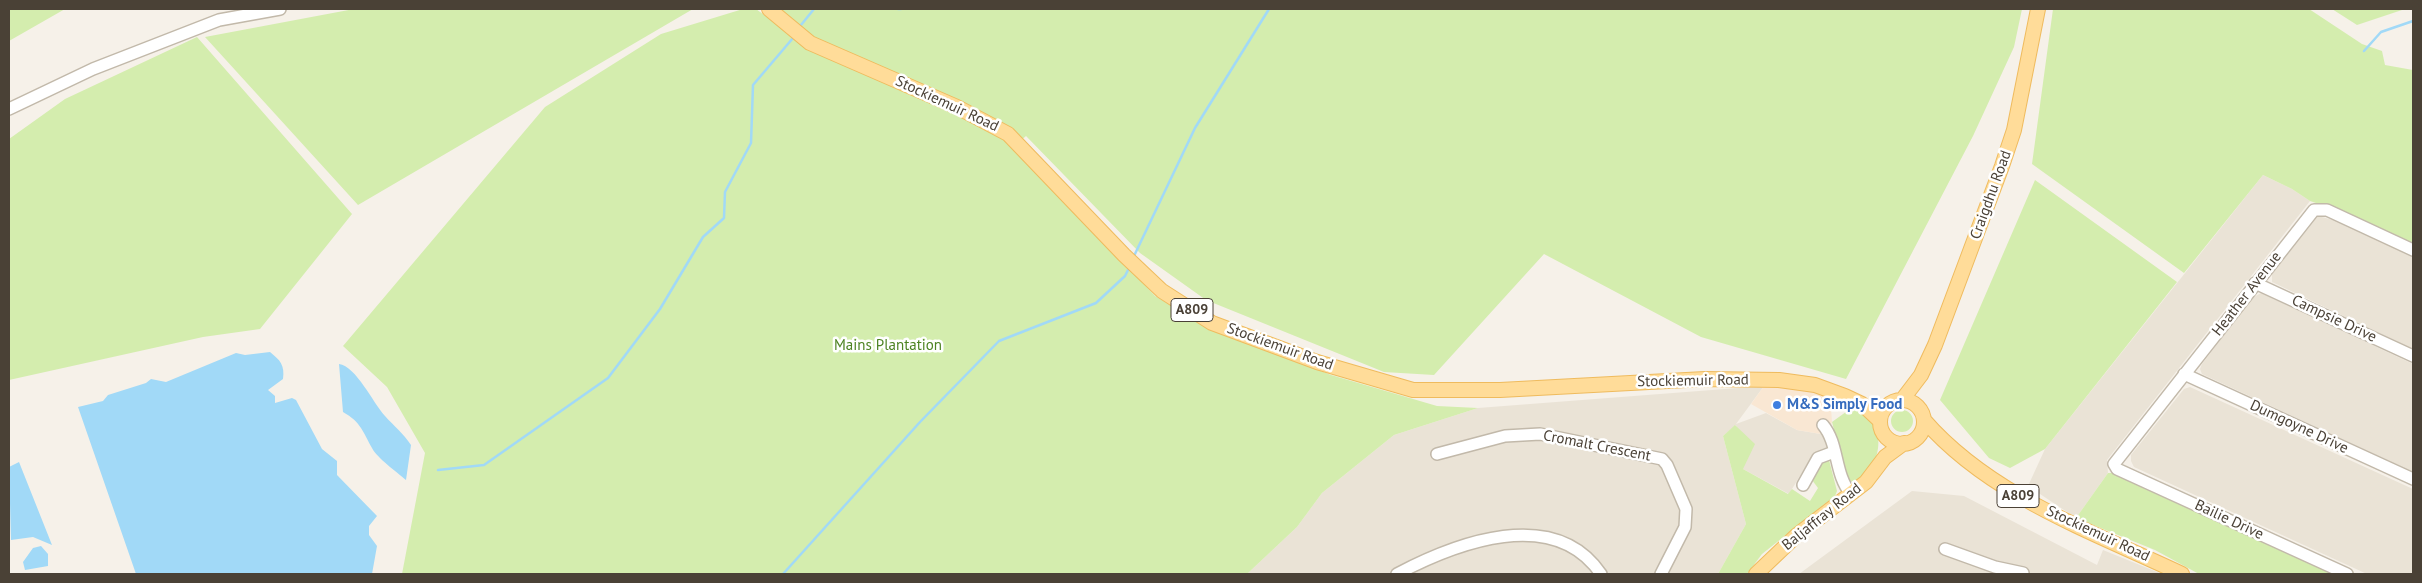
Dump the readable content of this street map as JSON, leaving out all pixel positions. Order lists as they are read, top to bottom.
{
  "streets": {
    "main road": [
      "Stockiemuir Road",
      "Craigdhu Road",
      "A809",
      "Baljaffray Road"
    ],
    "street": [
      "Heather Avenue",
      "Campsie Drive",
      "Dumgoyne Drive",
      "Cromalt Crescent",
      "Bailie Drive"
    ]
  },
  "crossings": [
    ["Stockiemuir Road", "Craigdhu Road"],
    ["Stockiemuir Road", "Baljaffray Road"],
    ["Craigdhu Road", "Baljaffray Road"],
    ["Heather Avenue", "Campsie Drive"],
    ["Heather Avenue", "Dumgoyne Drive"],
    ["Heather Avenue", "Bailie Drive"]
  ],
  "parks": ["Mains Plantation"],
  "places": ["M&S Simply Food"]
}
